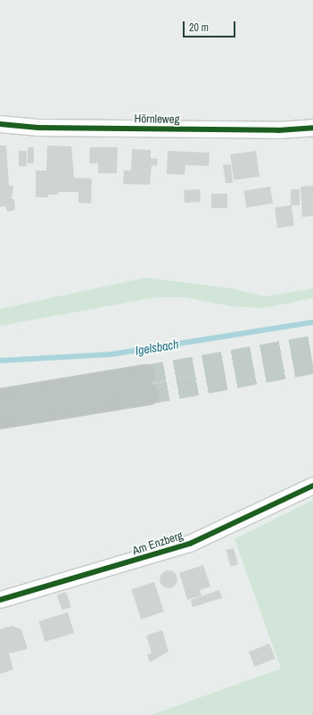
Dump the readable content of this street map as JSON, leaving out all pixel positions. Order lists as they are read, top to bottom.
{
  "streets": {
    "street": ["Hörnleweg", "Am Enzberg"]
  },
  "water": ["Igelsbach"],
  "scale_bar": "20 m"
}
